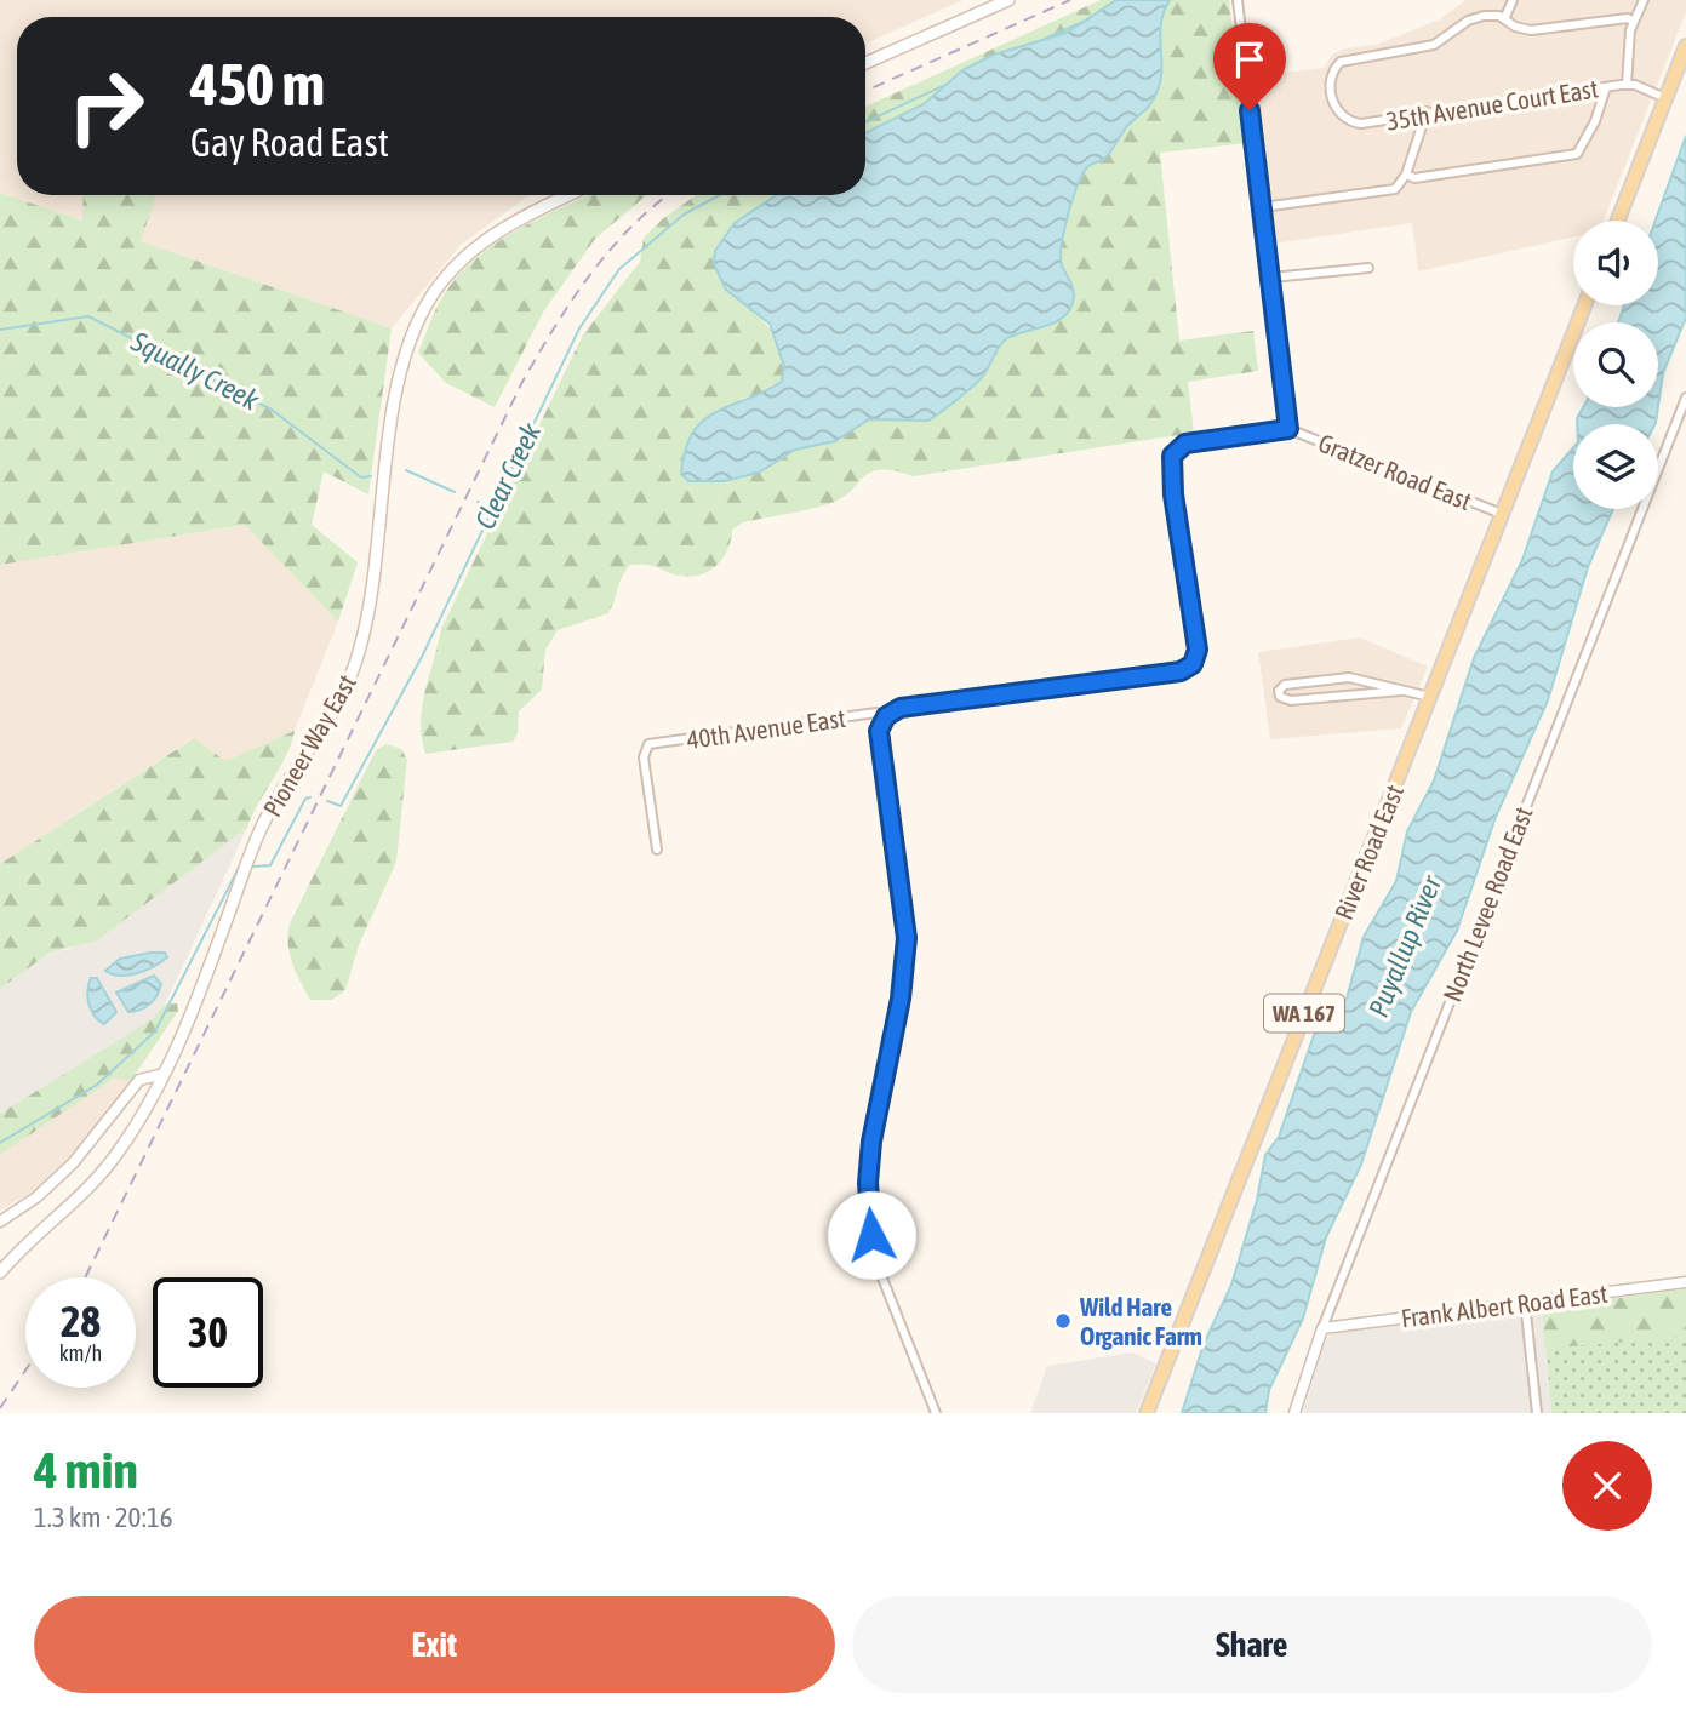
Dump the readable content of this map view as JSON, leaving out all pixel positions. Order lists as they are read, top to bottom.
{
  "streets": {
    "main road": ["Pioneer Way East", "River Road East", "WA 167"],
    "street": [
      "35th Avenue Court East",
      "Gratzer Road East",
      "40th Avenue East",
      "North Levee Road East",
      "Frank Albert Road East"
    ]
  },
  "crossings": [
    ["Gratzer Road East", "River Road East"],
    ["North Levee Road East", "Frank Albert Road East"]
  ],
  "water": ["Squally Creek", "Clear Creek", "Puyallup River"],
  "places": ["Wild Hare Organic Farm"],
  "page": {
    "turn": ["450 m", "Gay Road East"],
    "speed": "28 km/h",
    "limit": "30",
    "heading": ["4 min", "1.3 km · 20:16"],
    "buttons": ["Exit", "Share"]
  }
}
